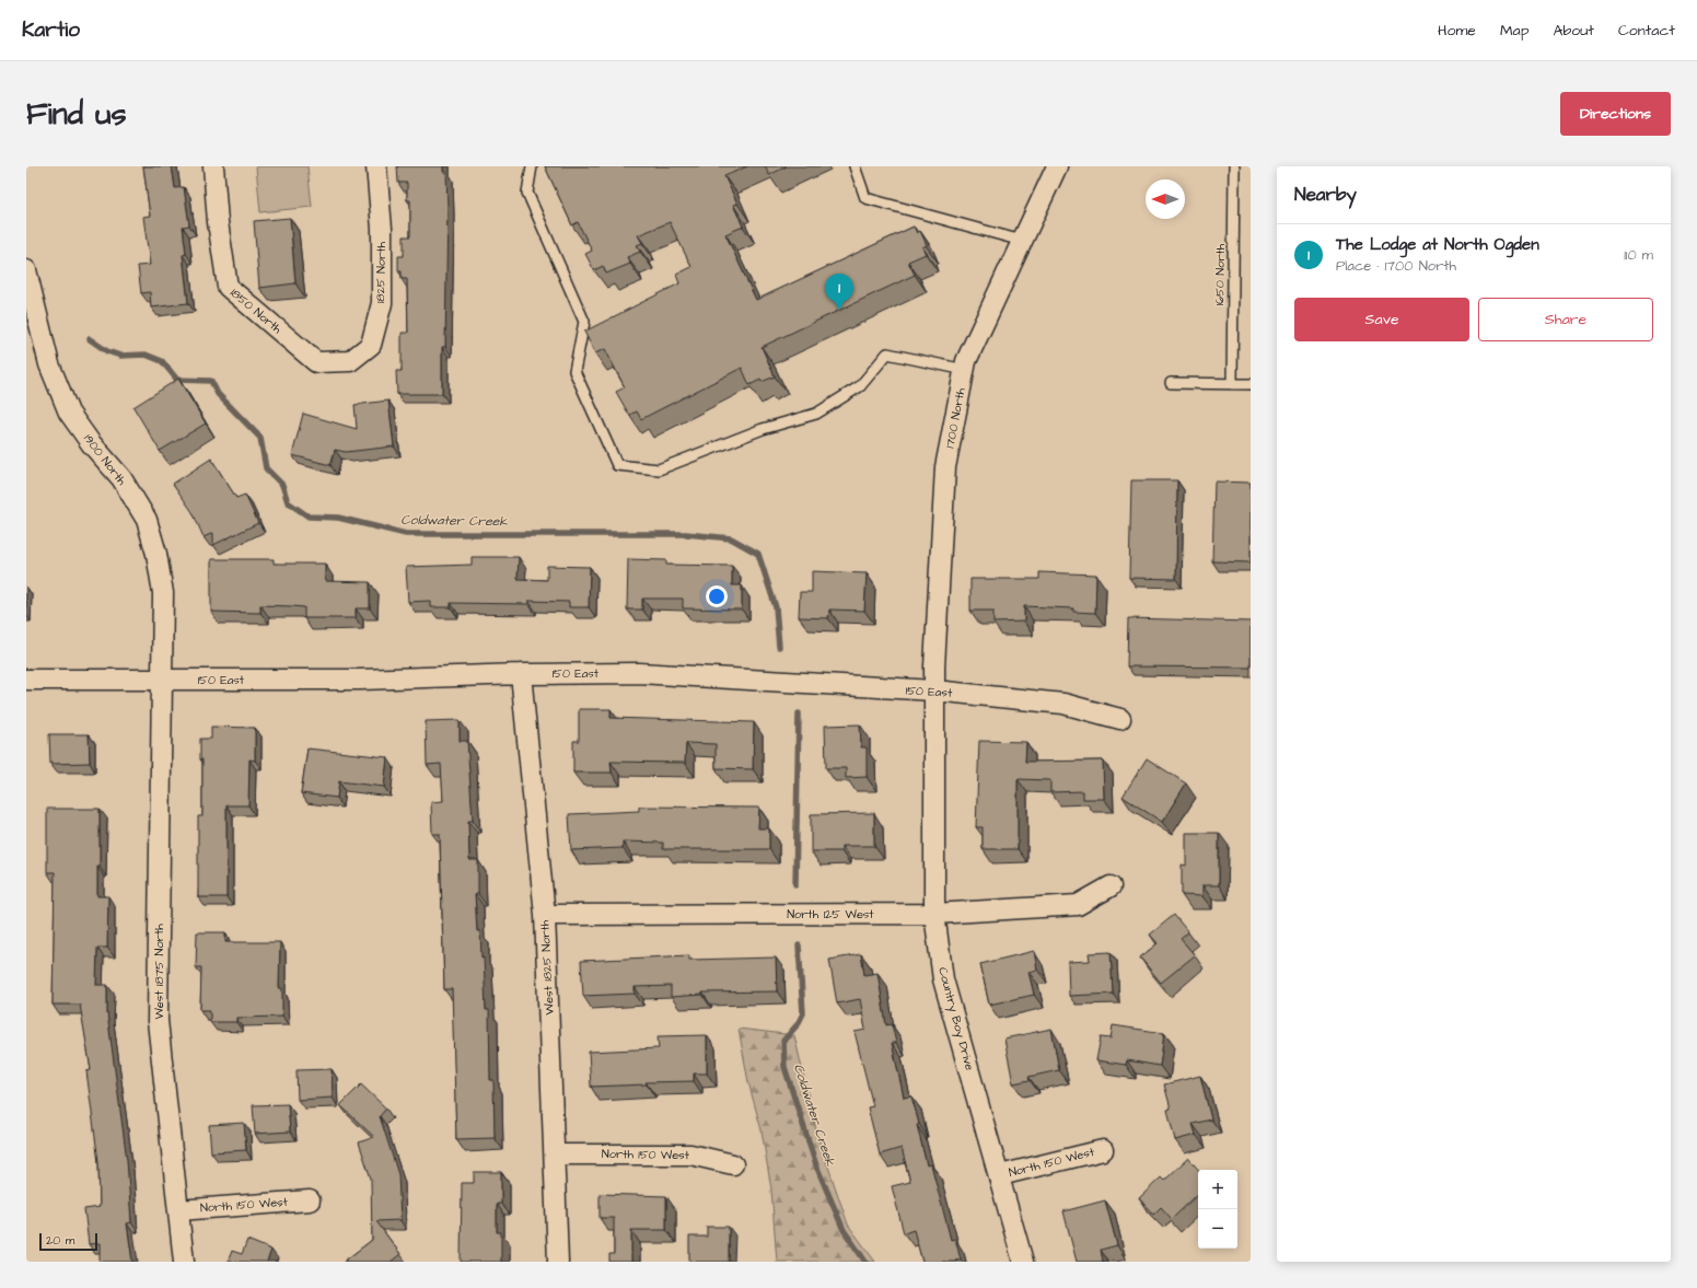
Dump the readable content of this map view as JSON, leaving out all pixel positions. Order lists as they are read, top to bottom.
{
  "streets": {
    "street": [
      "1825 North",
      "1850 North",
      "1700 North",
      "1900 North",
      "150 East",
      "North 125 West",
      "West 1825 North",
      "West 1875 North",
      "Country Boy Drive",
      "North 150 West"
    ],
    "lane": ["1650 North"]
  },
  "crossings": [
    ["1825 North", "1850 North"],
    ["1700 North", "150 East"],
    ["1700 North", "Country Boy Drive"],
    ["1900 North", "150 East"],
    ["1900 North", "West 1875 North"],
    ["150 East", "West 1825 North"],
    ["150 East", "West 1875 North"],
    ["150 East", "Country Boy Drive"],
    ["North 125 West", "West 1825 North"],
    ["North 125 West", "Country Boy Drive"],
    ["West 1825 North", "North 150 West"],
    ["West 1875 North", "North 150 West"],
    ["Country Boy Drive", "North 150 West"]
  ],
  "water": ["Coldwater Creek"],
  "scale_bar": "20 m",
  "north": "left",
  "page": {
    "header": "Kartio",
    "nav": [
      "Home",
      "Map",
      "About",
      "Contact"
    ],
    "buttons": [
      "Directions",
      ["Save", "Share"]
    ],
    "title": "Find us",
    "heading": "Nearby",
    "list": [
      {
        "mark": "1",
        "name": "The Lodge at North Ogden",
        "note": "Place · 1700 North",
        "value": "110 m"
      }
    ],
    "pins": "1",
    "map_buttons": ["+", "−"],
    "scale": "20 m"
  }
}
